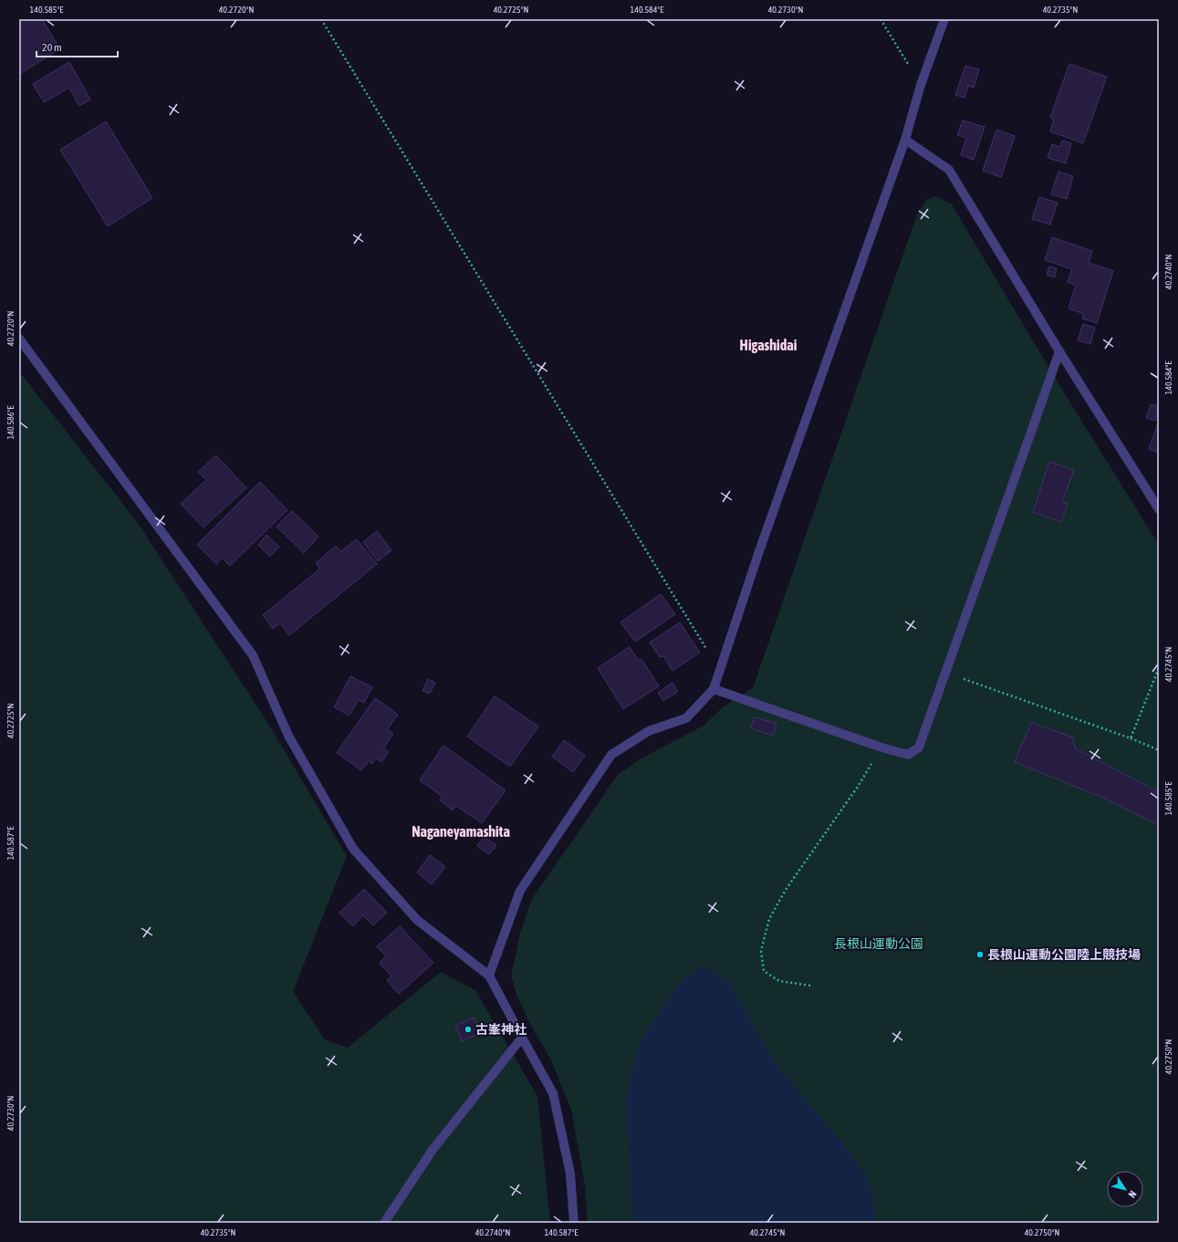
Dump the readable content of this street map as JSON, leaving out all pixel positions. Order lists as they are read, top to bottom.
{
  "districts": ["Higashidai", "Naganeyamashita"],
  "parks": ["長根山運動公園"],
  "places": ["長根山運動公園陸上競技場", "古峯神社"],
  "scale_bar": "20 m",
  "north": "bottom right",
  "coordinates": [
    "140.585°E",
    "40.2720°N",
    "40.2725°N",
    "140.584°E",
    "40.2730°N",
    "40.2735°N",
    "40.2740°N",
    "140.586°E",
    "40.2745°N",
    "140.587°E",
    "40.2750°N"
  ]
}
